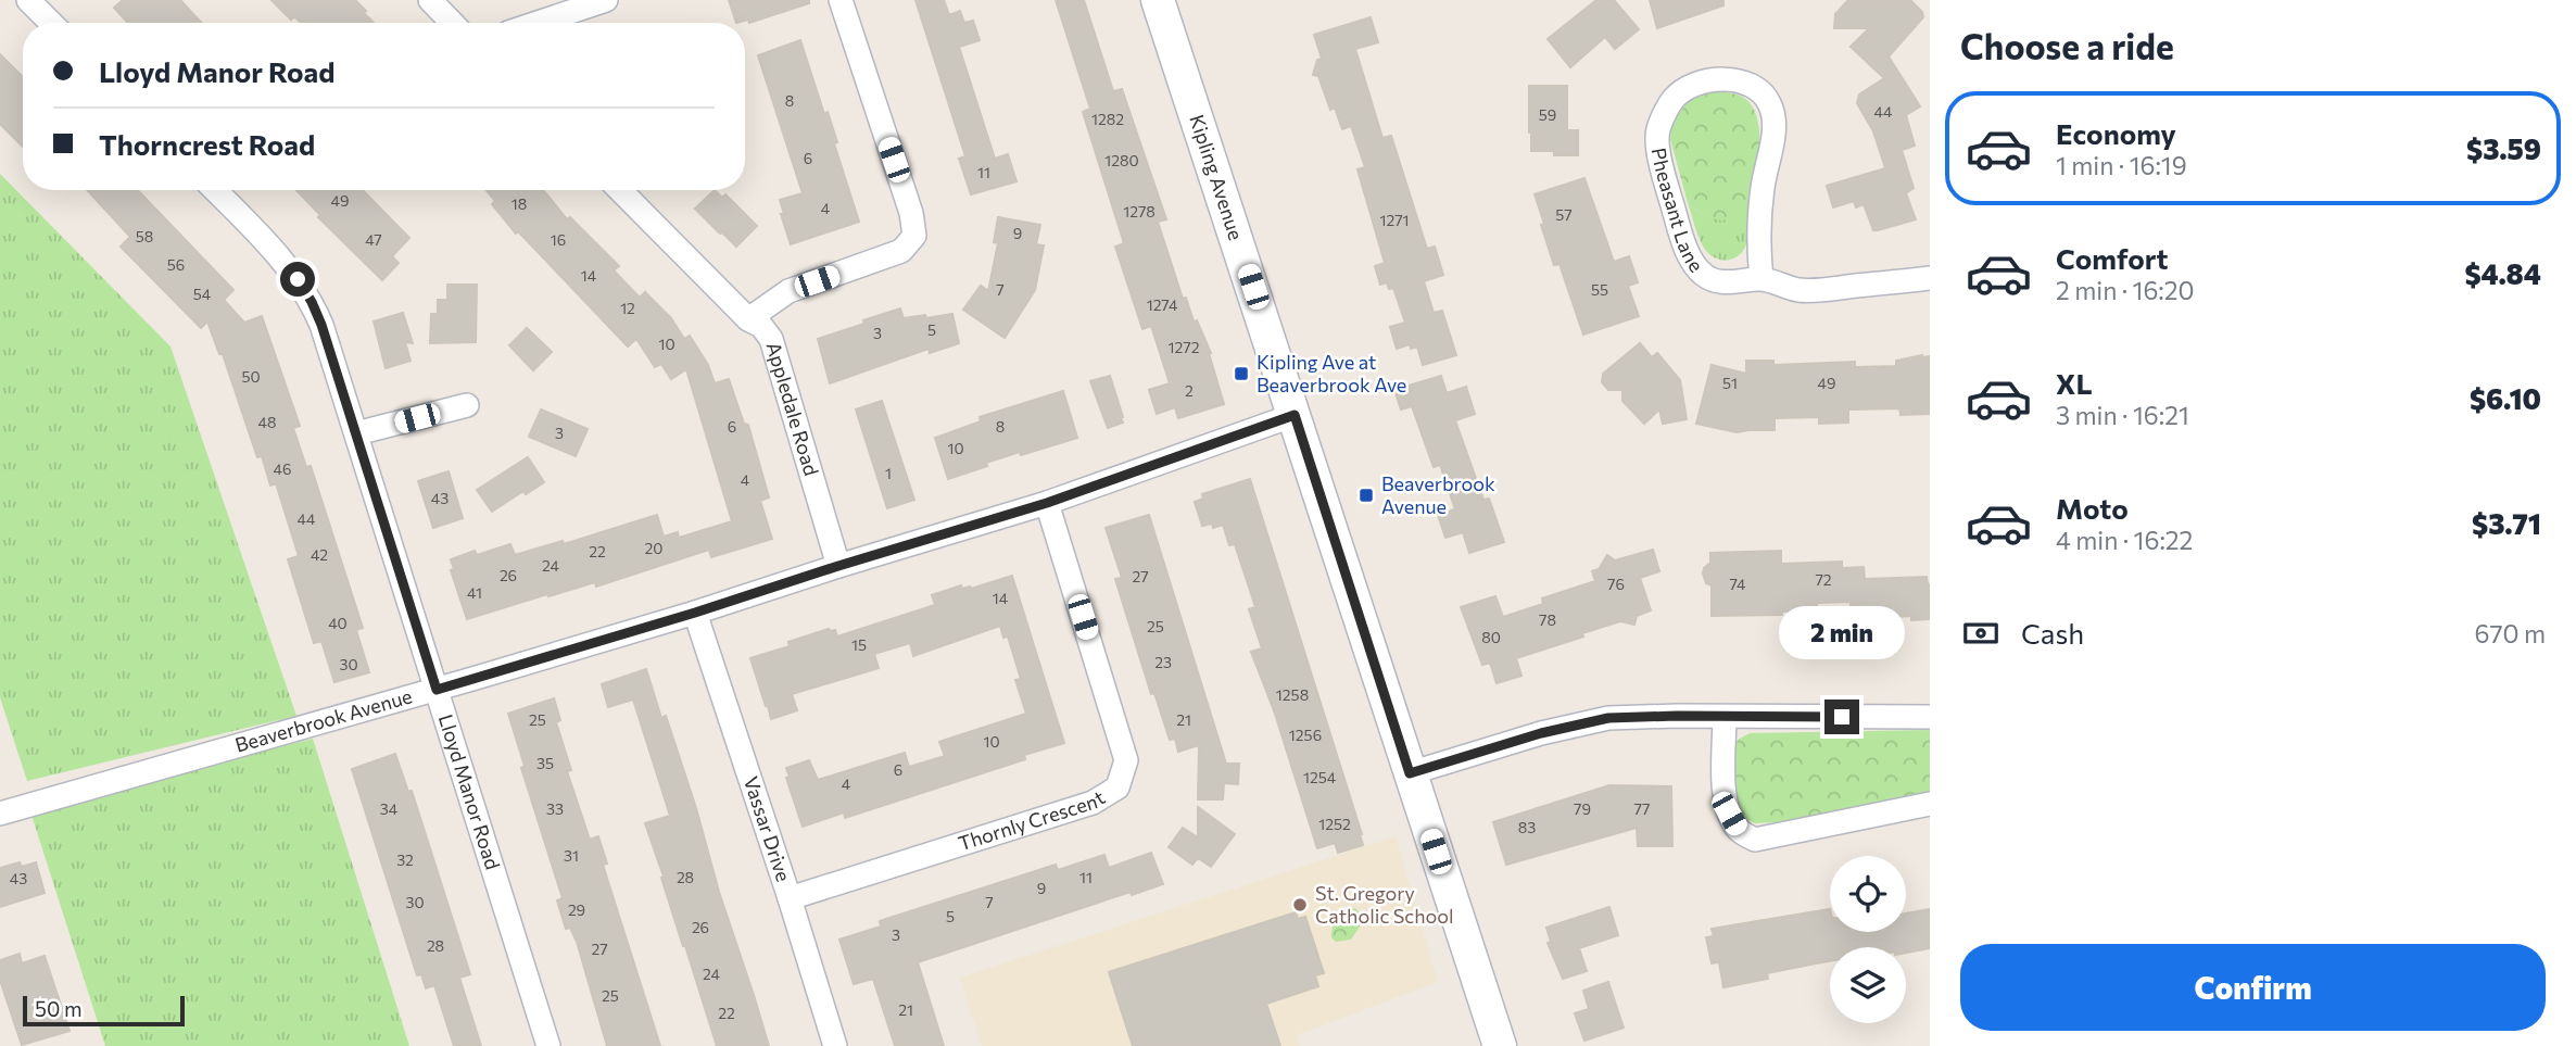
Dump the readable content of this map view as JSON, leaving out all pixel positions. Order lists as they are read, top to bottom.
{
  "streets": {
    "main road": ["Kipling Avenue"],
    "street": [
      "Pheasant Lane",
      "Appledale Road",
      "Beaverbrook Avenue",
      "Lloyd Manor Road",
      "Thornly Crescent",
      "Vassar Drive"
    ]
  },
  "crossings": [
    ["Kipling Avenue", "Beaverbrook Avenue"],
    ["Appledale Road", "Beaverbrook Avenue"],
    ["Beaverbrook Avenue", "Lloyd Manor Road"],
    ["Beaverbrook Avenue", "Thornly Crescent"],
    ["Beaverbrook Avenue", "Vassar Drive"],
    ["Thornly Crescent", "Vassar Drive"]
  ],
  "places": {
    "transit": ["Kipling Ave at Beaverbrook Ave", "Beaverbrook Avenue"],
    "other": ["St. Gregory Catholic School"]
  },
  "house_numbers": [
    "8",
    "44",
    "59",
    "1282",
    "6",
    "1280",
    "11",
    "49",
    "18",
    "4",
    "1278",
    "57",
    "1271",
    "9",
    "58",
    "47",
    "16",
    "56",
    "14",
    "7",
    "55",
    "54",
    "1274",
    "12",
    "5",
    "3",
    "10",
    "1272",
    "50",
    "51",
    "49",
    "2",
    "48",
    "6",
    "8",
    "3",
    "10",
    "46",
    "1",
    "4",
    "43",
    "44",
    "20",
    "22",
    "42",
    "24",
    "26",
    "27",
    "72",
    "76",
    "74",
    "41",
    "14",
    "78",
    "40",
    "25",
    "80",
    "15",
    "23",
    "30",
    "1258",
    "25",
    "21",
    "1256",
    "10",
    "35",
    "6",
    "1254",
    "4",
    "34",
    "33",
    "79",
    "77",
    "1252",
    "83",
    "31",
    "32",
    "28",
    "11",
    "43",
    "9",
    "30",
    "7",
    "29",
    "5",
    "26",
    "3",
    "28",
    "27",
    "24",
    "25",
    "21",
    "22"
  ],
  "scale_bar": "50 m",
  "page": {
    "heading": "Choose a ride",
    "banner": ["Lloyd Manor Road", "Thorncrest Road"],
    "list": [
      {
        "name": "Economy",
        "note": "1 min · 16:19",
        "value": "$3.59"
      },
      {
        "name": "Comfort",
        "note": "2 min · 16:20",
        "value": "$4.84"
      },
      {
        "name": "XL",
        "note": "3 min · 16:21",
        "value": "$6.10"
      },
      {
        "name": "Moto",
        "note": "4 min · 16:22",
        "value": "$3.71"
      }
    ],
    "pay": ["Cash", "670 m"],
    "bubble": "2 min",
    "buttons": "Confirm",
    "scale": "50 m"
  }
}
